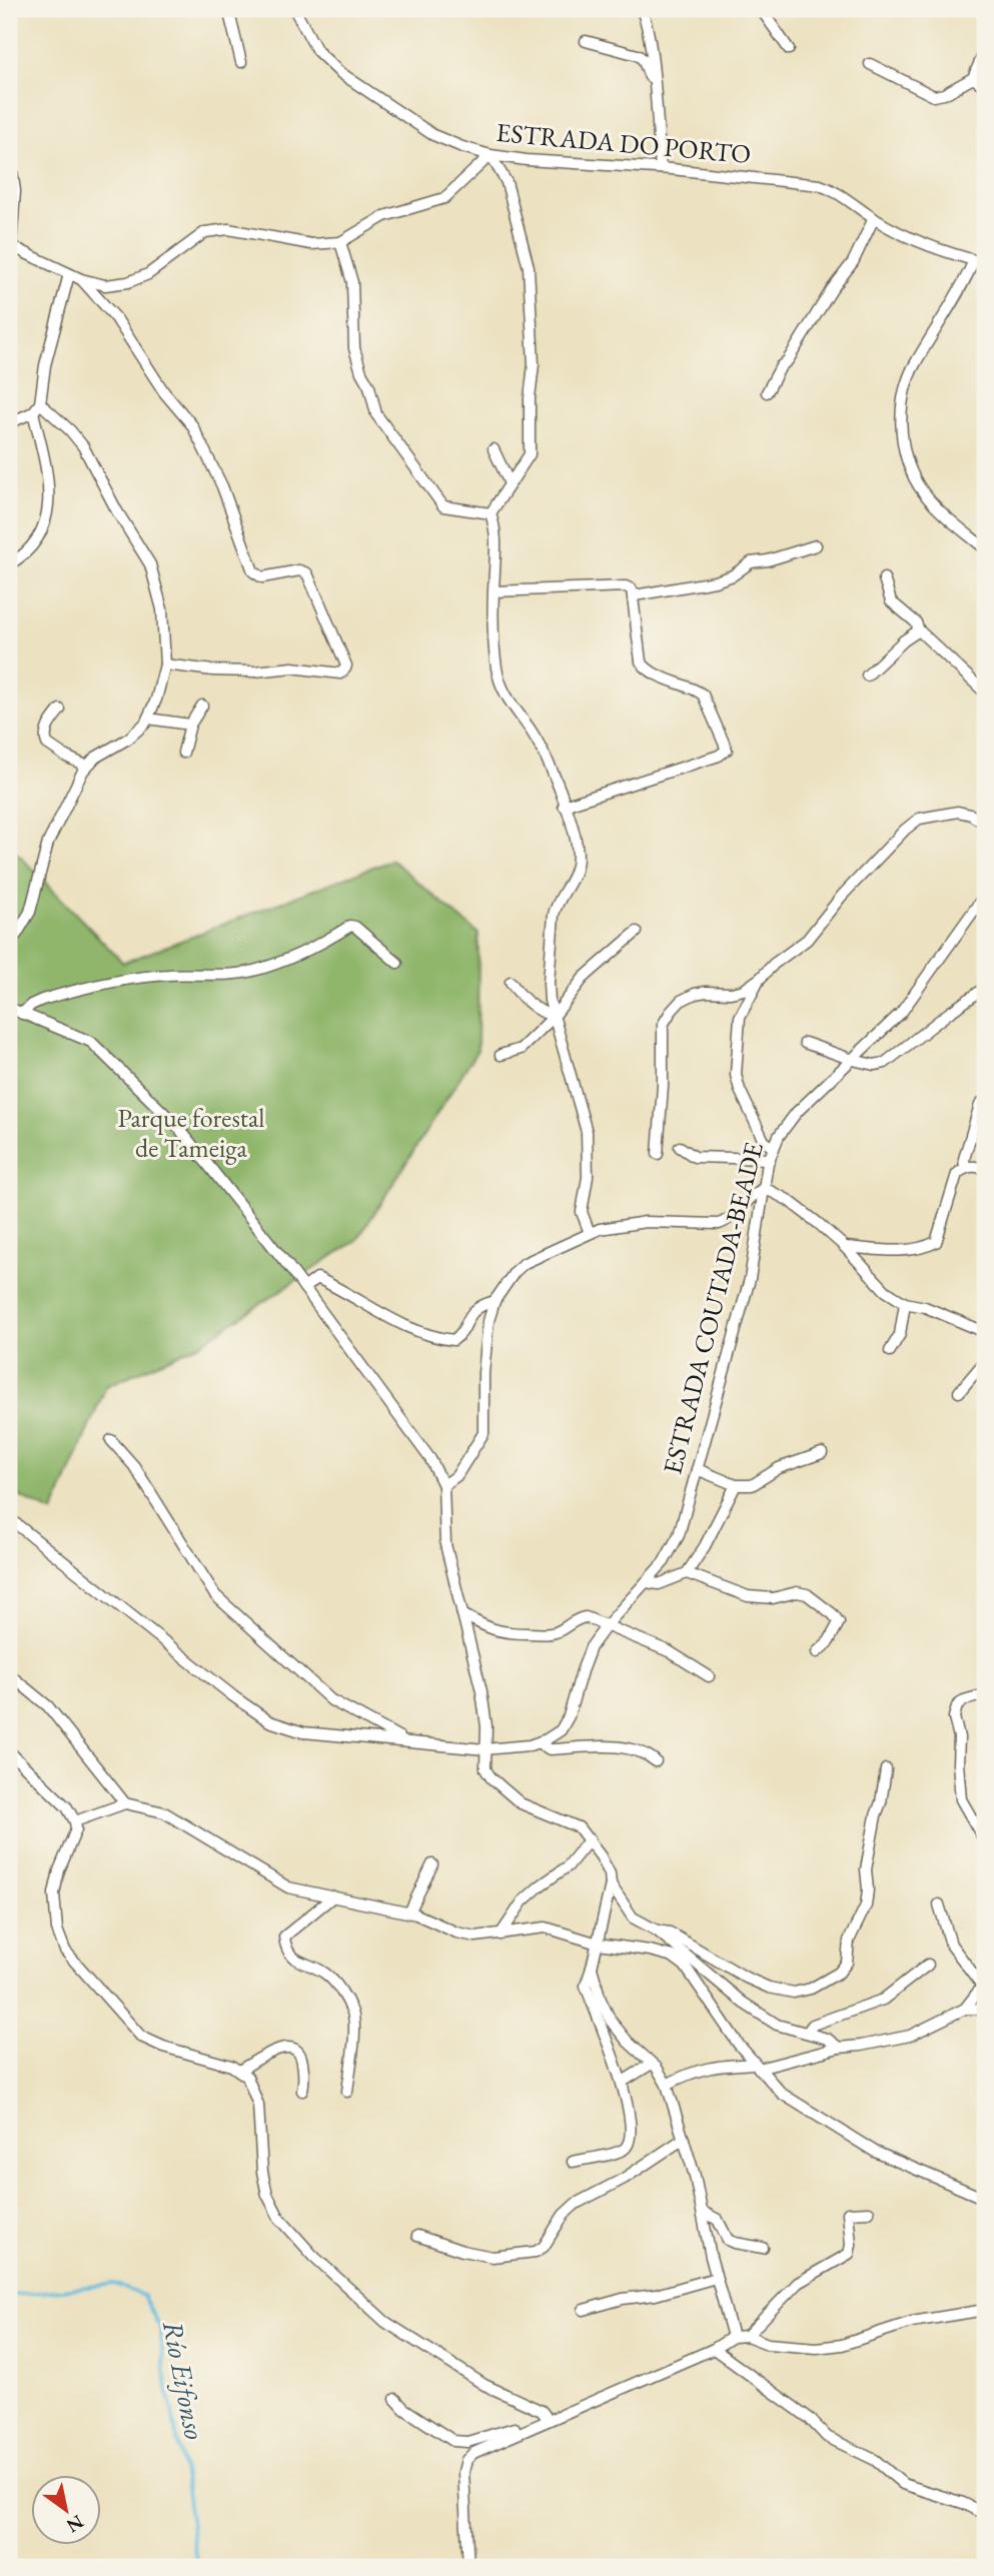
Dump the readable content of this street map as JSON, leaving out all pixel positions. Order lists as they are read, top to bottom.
{
  "streets": {
    "street": ["ESTRADA DO PORTO", "ESTRADA COUTADA-BEADE"]
  },
  "water": ["Río Eifonso"],
  "parks": ["Parque forestal de Tameiga"],
  "north": "bottom right"
}
